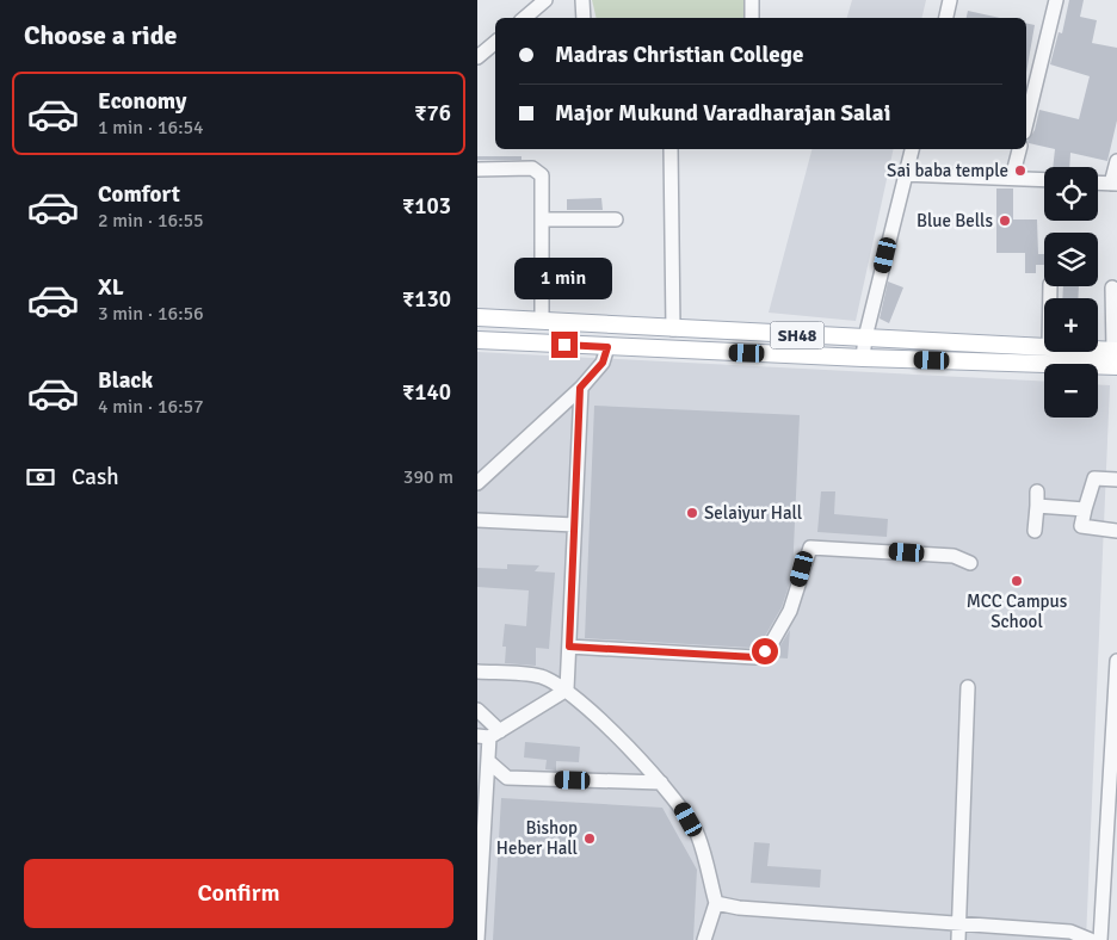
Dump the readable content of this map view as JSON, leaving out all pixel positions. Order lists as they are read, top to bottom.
{
  "streets": {
    "main road": ["SH48"]
  },
  "places": [
    "Sai baba temple",
    "Blue Bells",
    "Selaiyur Hall",
    "MCC Campus School",
    "Bishop Heber Hall"
  ],
  "page": {
    "heading": "Choose a ride",
    "banner": ["Madras Christian College", "Major Mukund Varadharajan Salai"],
    "list": [
      {
        "name": "Economy",
        "note": "1 min · 16:54",
        "value": "₹76"
      },
      {
        "name": "Comfort",
        "note": "2 min · 16:55",
        "value": "₹103"
      },
      {
        "name": "XL",
        "note": "3 min · 16:56",
        "value": "₹130"
      },
      {
        "name": "Black",
        "note": "4 min · 16:57",
        "value": "₹140"
      }
    ],
    "map_buttons": ["+", "−"],
    "bubble": "1 min",
    "pay": ["Cash", "390 m"],
    "buttons": "Confirm"
  }
}
